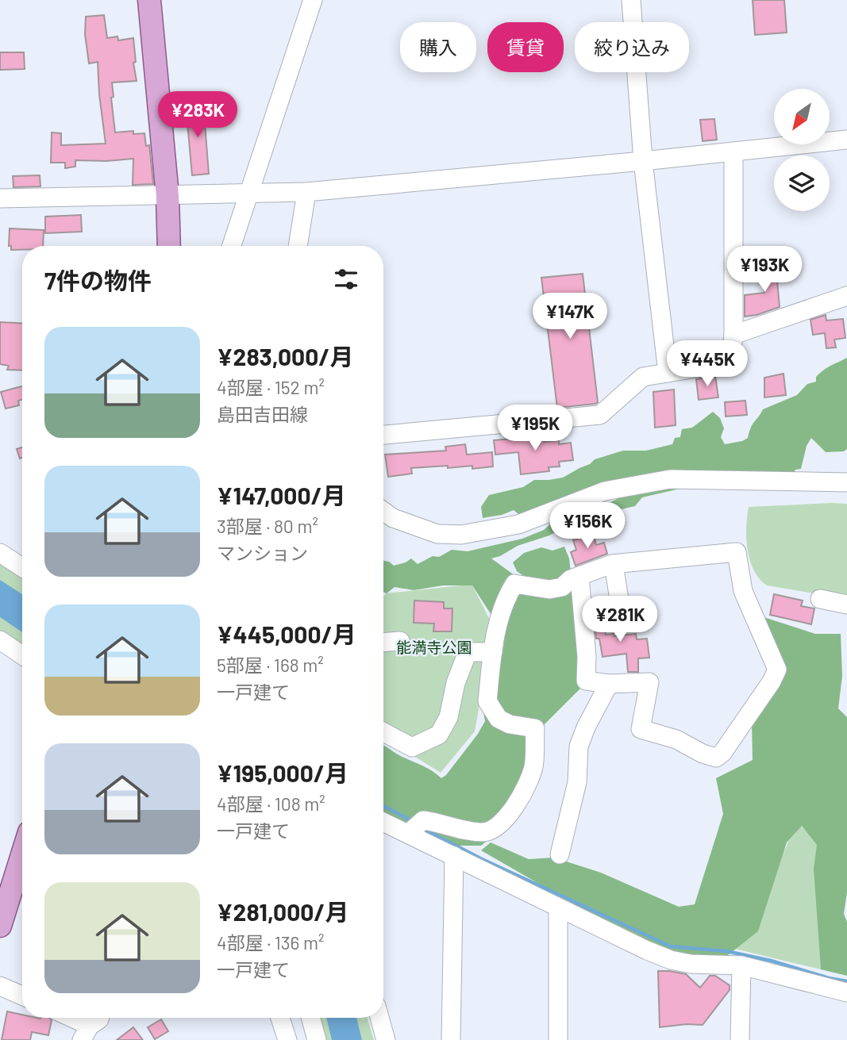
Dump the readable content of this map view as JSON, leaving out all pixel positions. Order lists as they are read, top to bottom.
{
  "parks": ["能満寺公園"],
  "north": "bottom left",
  "page": {
    "chip": ["購入", "賃貸", "絞り込み"],
    "price": [
      "¥283K",
      "¥193K",
      "¥147K",
      "¥445K",
      "¥195K",
      "¥156K",
      "¥281K"
    ],
    "heading": "7件の物件",
    "list": [
      {
        "name": "¥283,000/月",
        "note": "4部屋 · 152 m² · 島田吉田線"
      },
      {
        "name": "¥147,000/月",
        "note": "3部屋 · 80 m² · マンション"
      },
      {
        "name": "¥445,000/月",
        "note": "5部屋 · 168 m² · 一戸建て"
      },
      {
        "name": "¥195,000/月",
        "note": "4部屋 · 108 m² · 一戸建て"
      },
      {
        "name": "¥281,000/月",
        "note": "4部屋 · 136 m² · 一戸建て"
      }
    ]
  }
}
